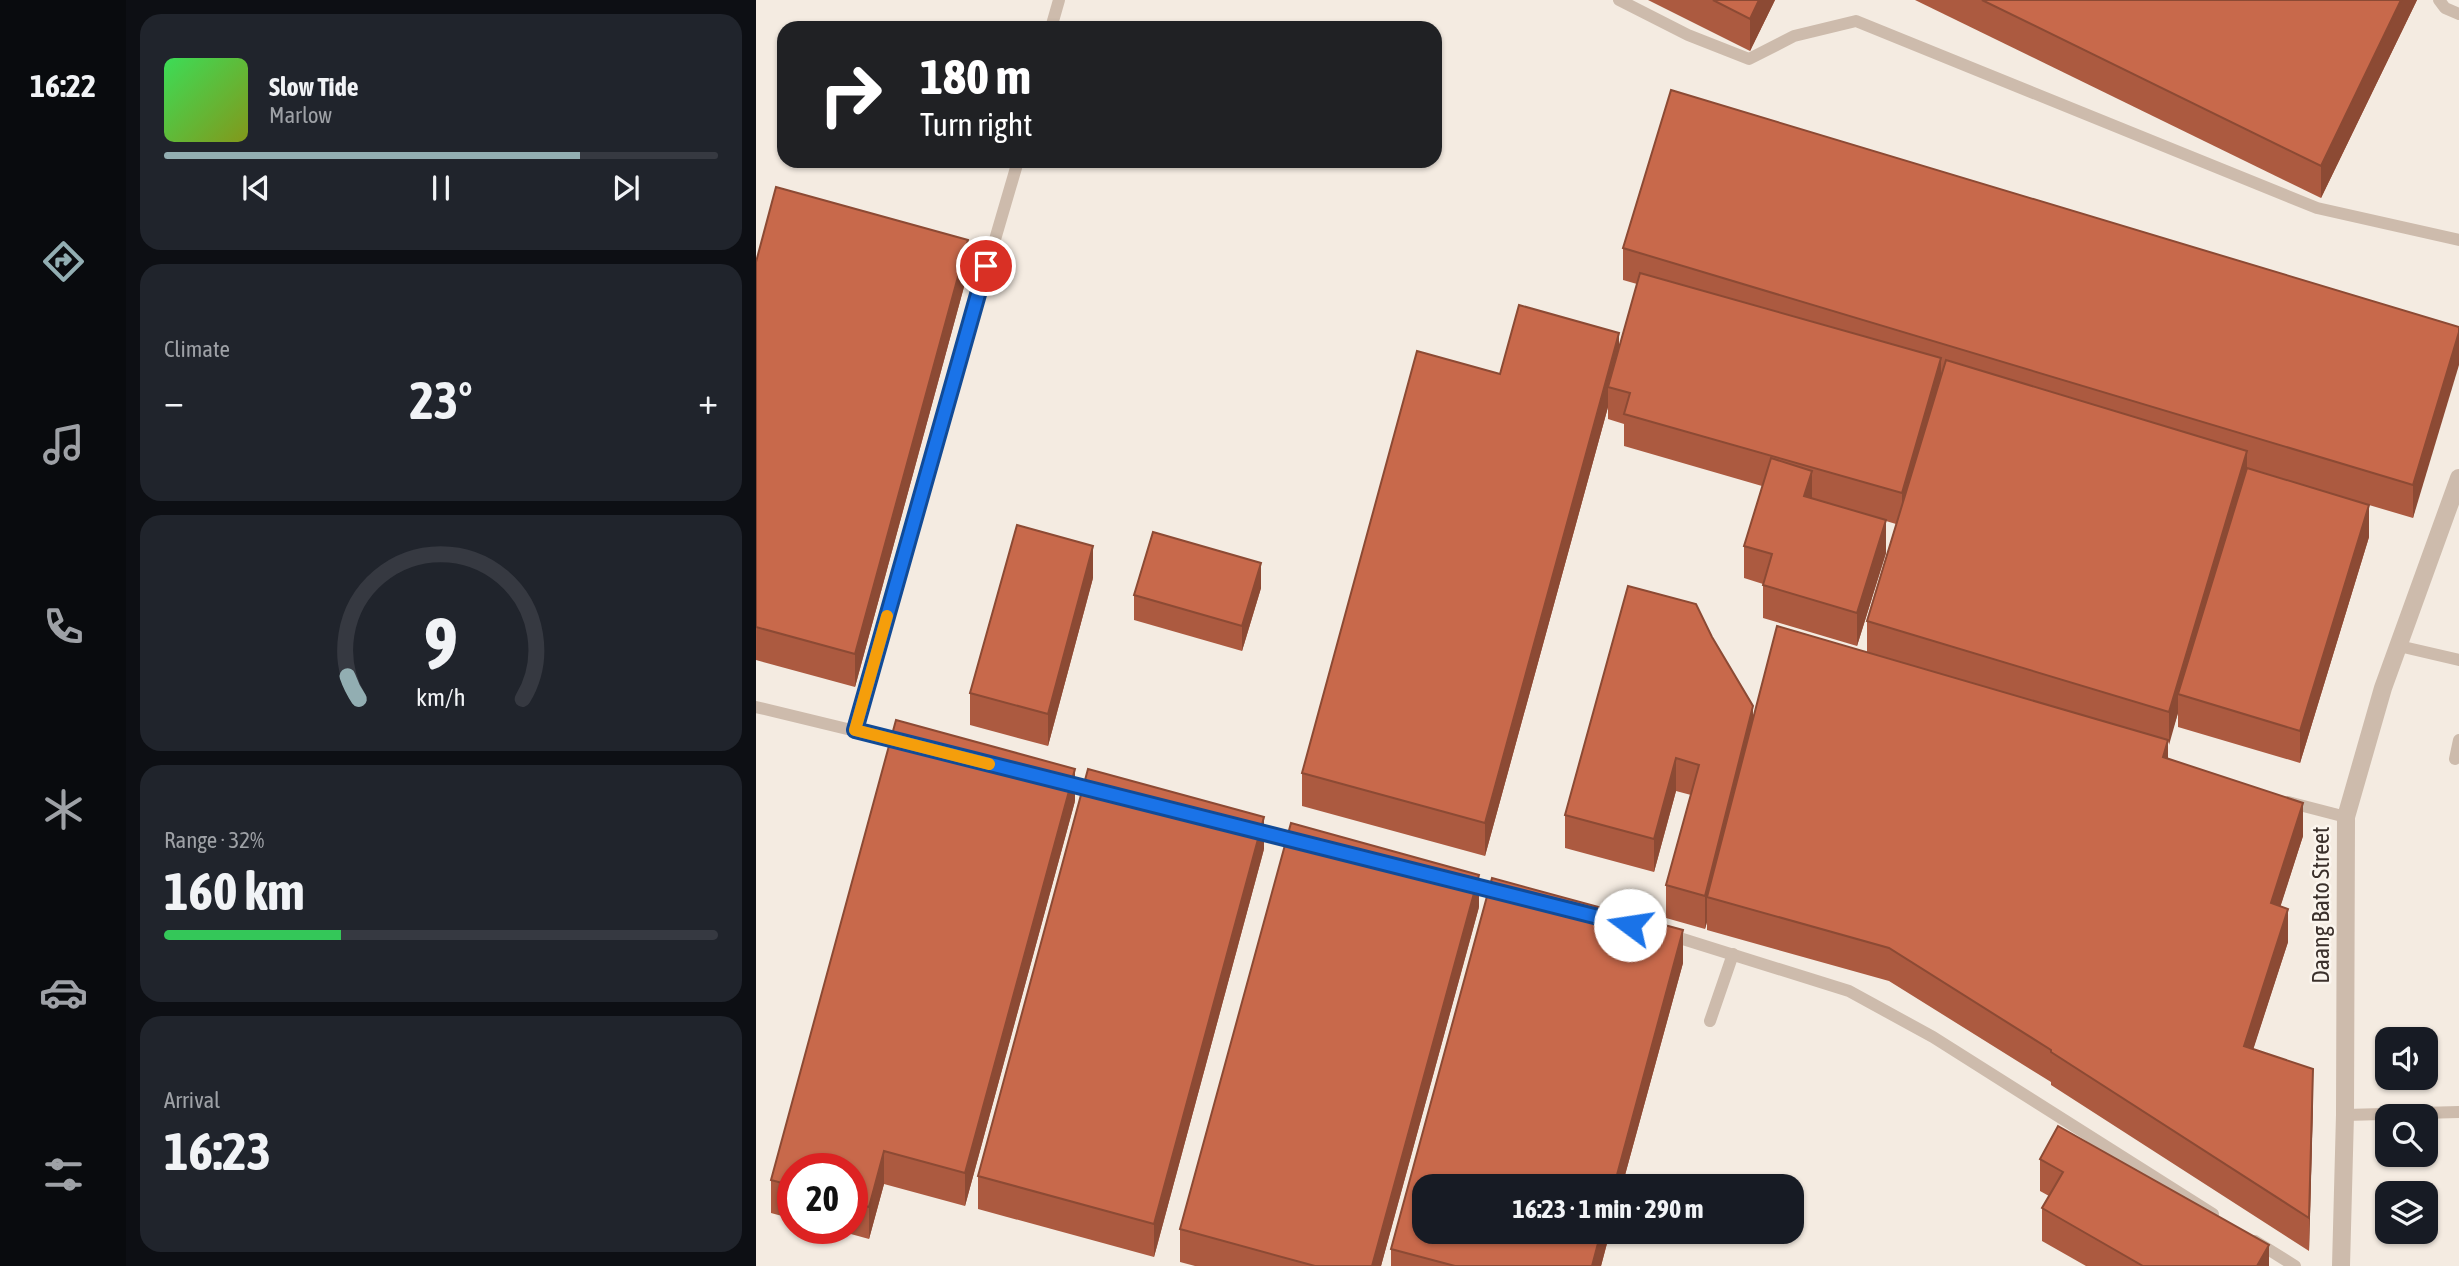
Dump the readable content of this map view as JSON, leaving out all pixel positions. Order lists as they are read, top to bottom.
{
  "streets": {
    "street": ["Daang Bato Street"]
  },
  "page": {
    "tabs": "16:22",
    "turn": ["180 m", "Turn right"],
    "song": ["Slow Tide", "Marlow"],
    "tile": [
      "Climate",
      ["Range · 32%", "160 km"],
      ["Arrival", "16:23"]
    ],
    "heat": ["−", "23°", "+"],
    "limit": "20",
    "trip": "16:23 · 1 min · 290 m",
    "gauge": ["9", "km/h"]
  }
}
